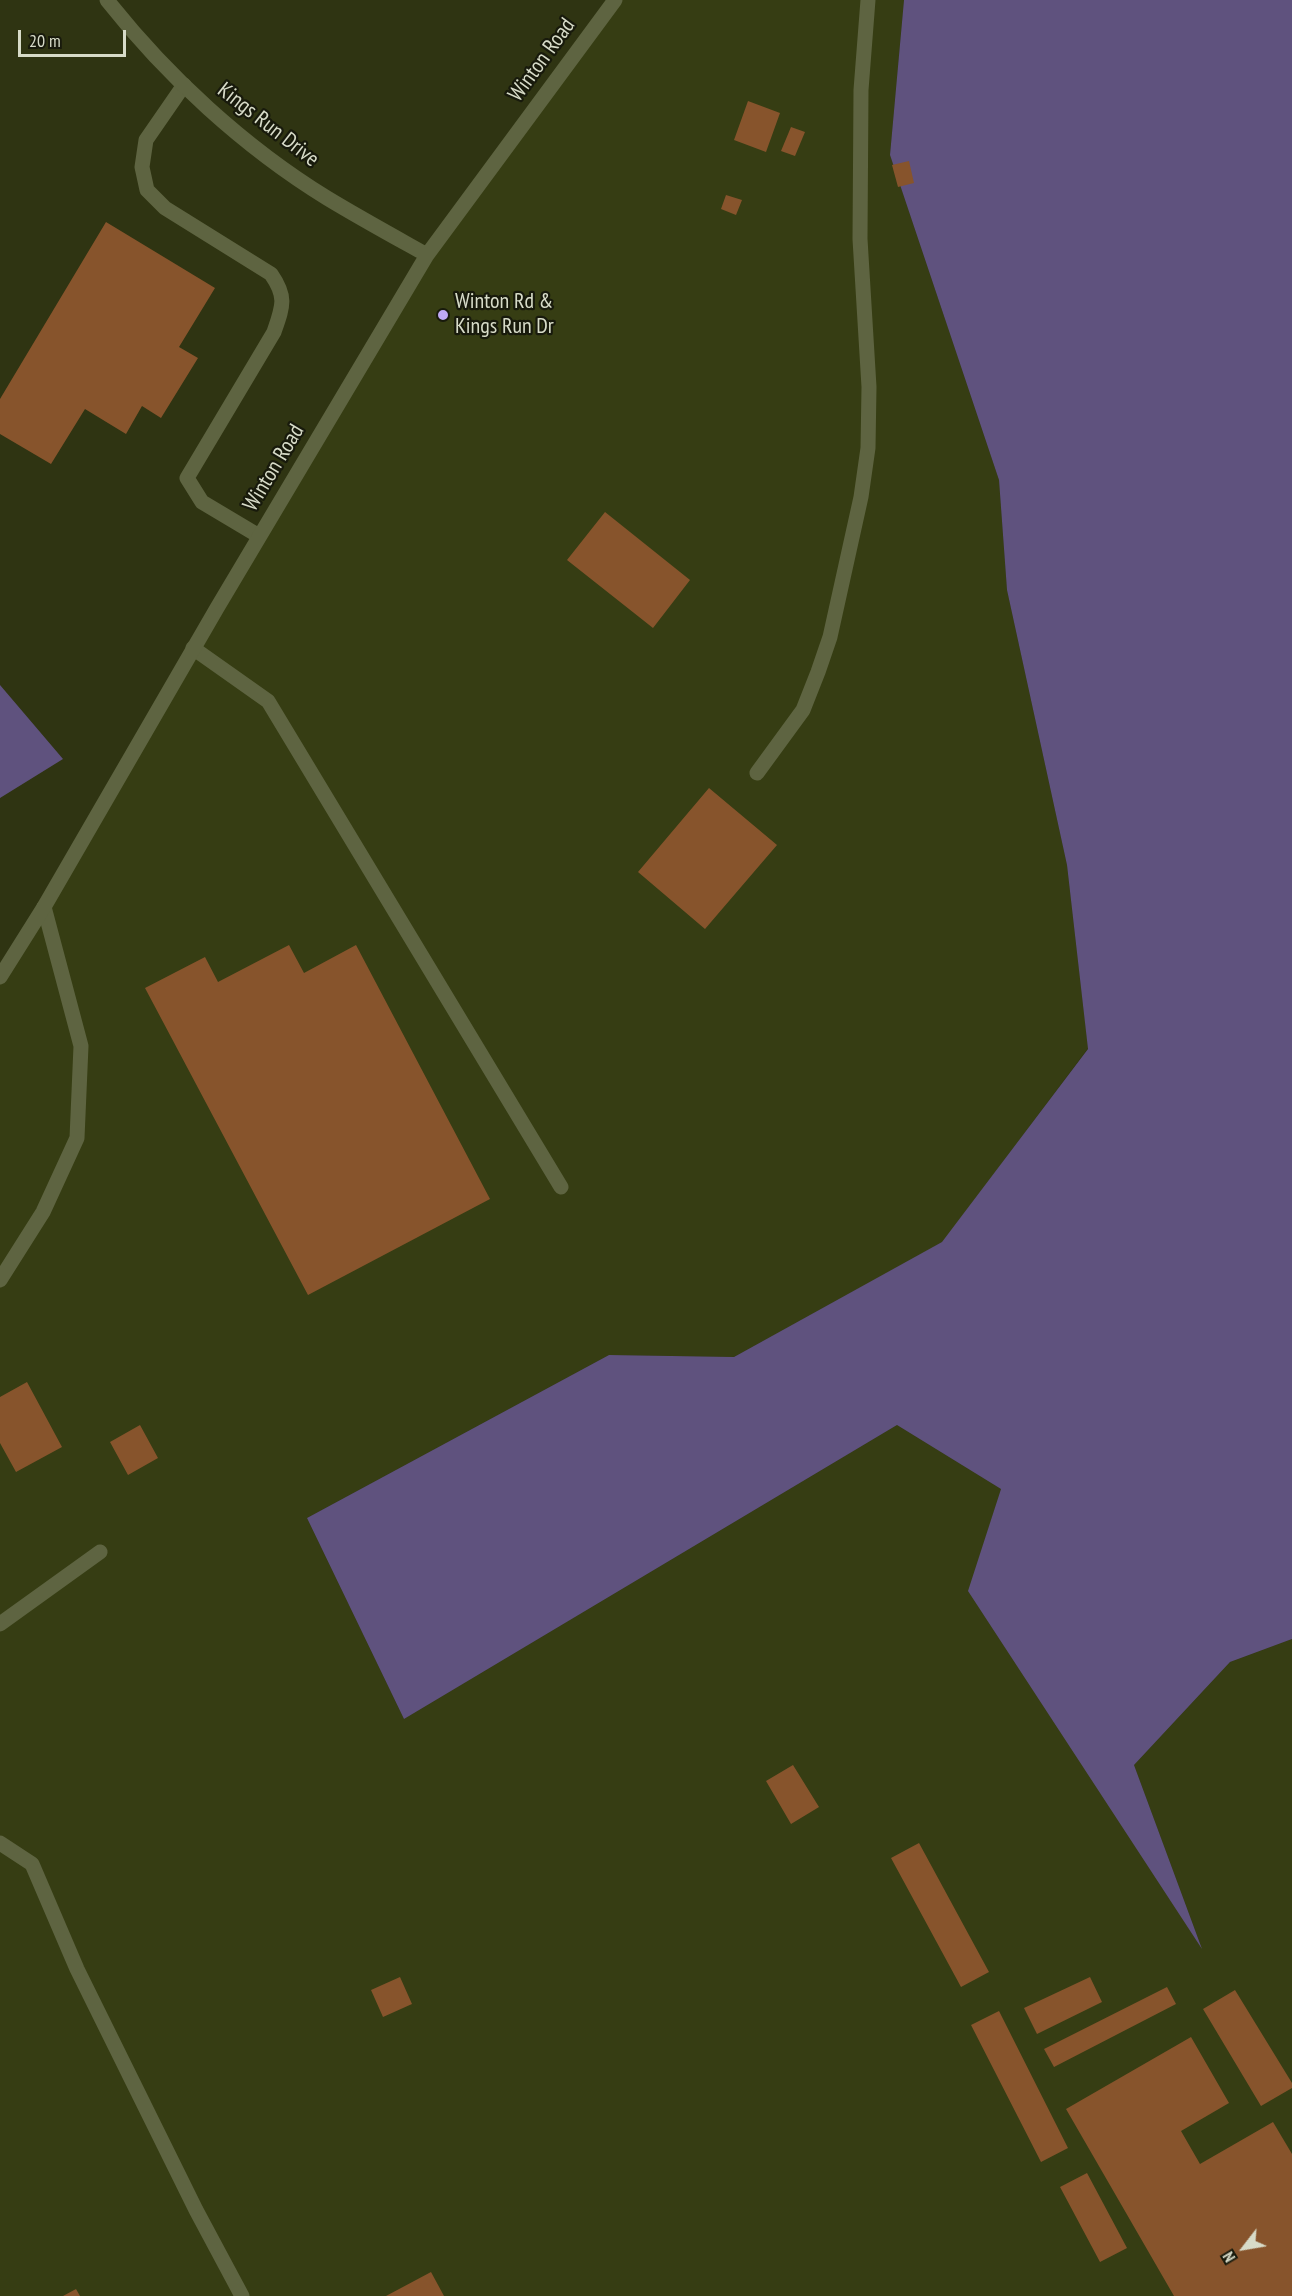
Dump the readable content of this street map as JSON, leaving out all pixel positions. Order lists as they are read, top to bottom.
{
  "streets": {
    "main road": ["Winton Road", "Kings Run Drive"]
  },
  "crossings": [
    ["Winton Road", "Kings Run Drive"]
  ],
  "places": ["Winton Rd & Kings Run Dr"],
  "scale_bar": "20 m",
  "north": "bottom left"
}
